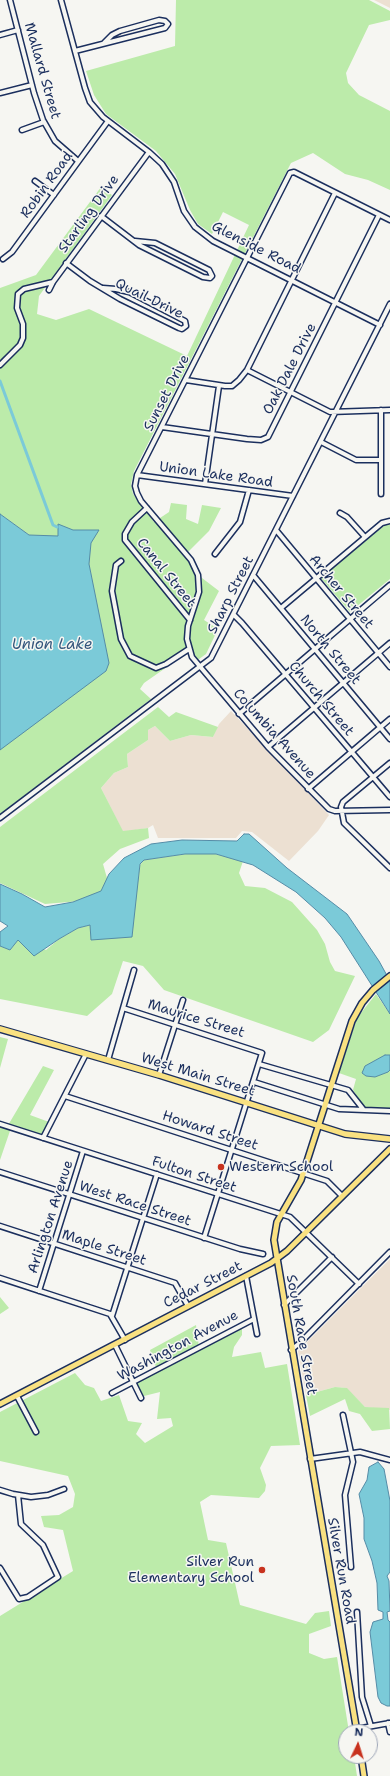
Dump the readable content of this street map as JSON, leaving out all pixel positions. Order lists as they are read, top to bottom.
{
  "streets": {
    "highway": ["West Main Street"],
    "main road": ["Cedar Street", "South Race Street", "Silver Run Road"],
    "street": [
      "Mallard Street",
      "Robin Road",
      "Starling Drive",
      "Glenside Road",
      "Quail Drive",
      "Oak Dale Drive",
      "Sunset Drive",
      "Union Lake Road",
      "Canal Street",
      "Archer Street",
      "Sharp Street",
      "North Street",
      "Church Street",
      "Columbia Avenue",
      "Maurice Street",
      "Howard Street",
      "Fulton Street",
      "West Race Street",
      "Arlington Avenue",
      "Maple Street",
      "Washington Avenue"
    ]
  },
  "crossings": [
    ["Mallard Street", "Robin Road"],
    ["Robin Road", "Glenside Road"],
    ["Starling Drive", "Glenside Road"],
    ["Starling Drive", "Quail Drive"],
    ["Glenside Road", "Oak Dale Drive"],
    ["Glenside Road", "Sunset Drive"],
    ["Glenside Road", "Sharp Street"],
    ["Oak Dale Drive", "Sunset Drive"],
    ["Sunset Drive", "Union Lake Road"],
    ["Union Lake Road", "Sharp Street"],
    ["Archer Street", "Sharp Street"],
    ["Sharp Street", "North Street"],
    ["Sharp Street", "Church Street"],
    ["Sharp Street", "Columbia Avenue"],
    ["West Main Street", "South Race Street"],
    ["Howard Street", "Cedar Street"],
    ["Howard Street", "South Race Street"],
    ["Fulton Street", "Arlington Avenue"],
    ["Fulton Street", "Cedar Street"],
    ["Fulton Street", "South Race Street"],
    ["West Race Street", "Arlington Avenue"],
    ["Arlington Avenue", "Maple Street"],
    ["Maple Street", "Cedar Street"],
    ["Cedar Street", "South Race Street"],
    ["South Race Street", "Silver Run Road"]
  ],
  "water": ["Union Lake"],
  "places": ["Western School", "Silver Run Elementary School"],
  "north": "top"
}
